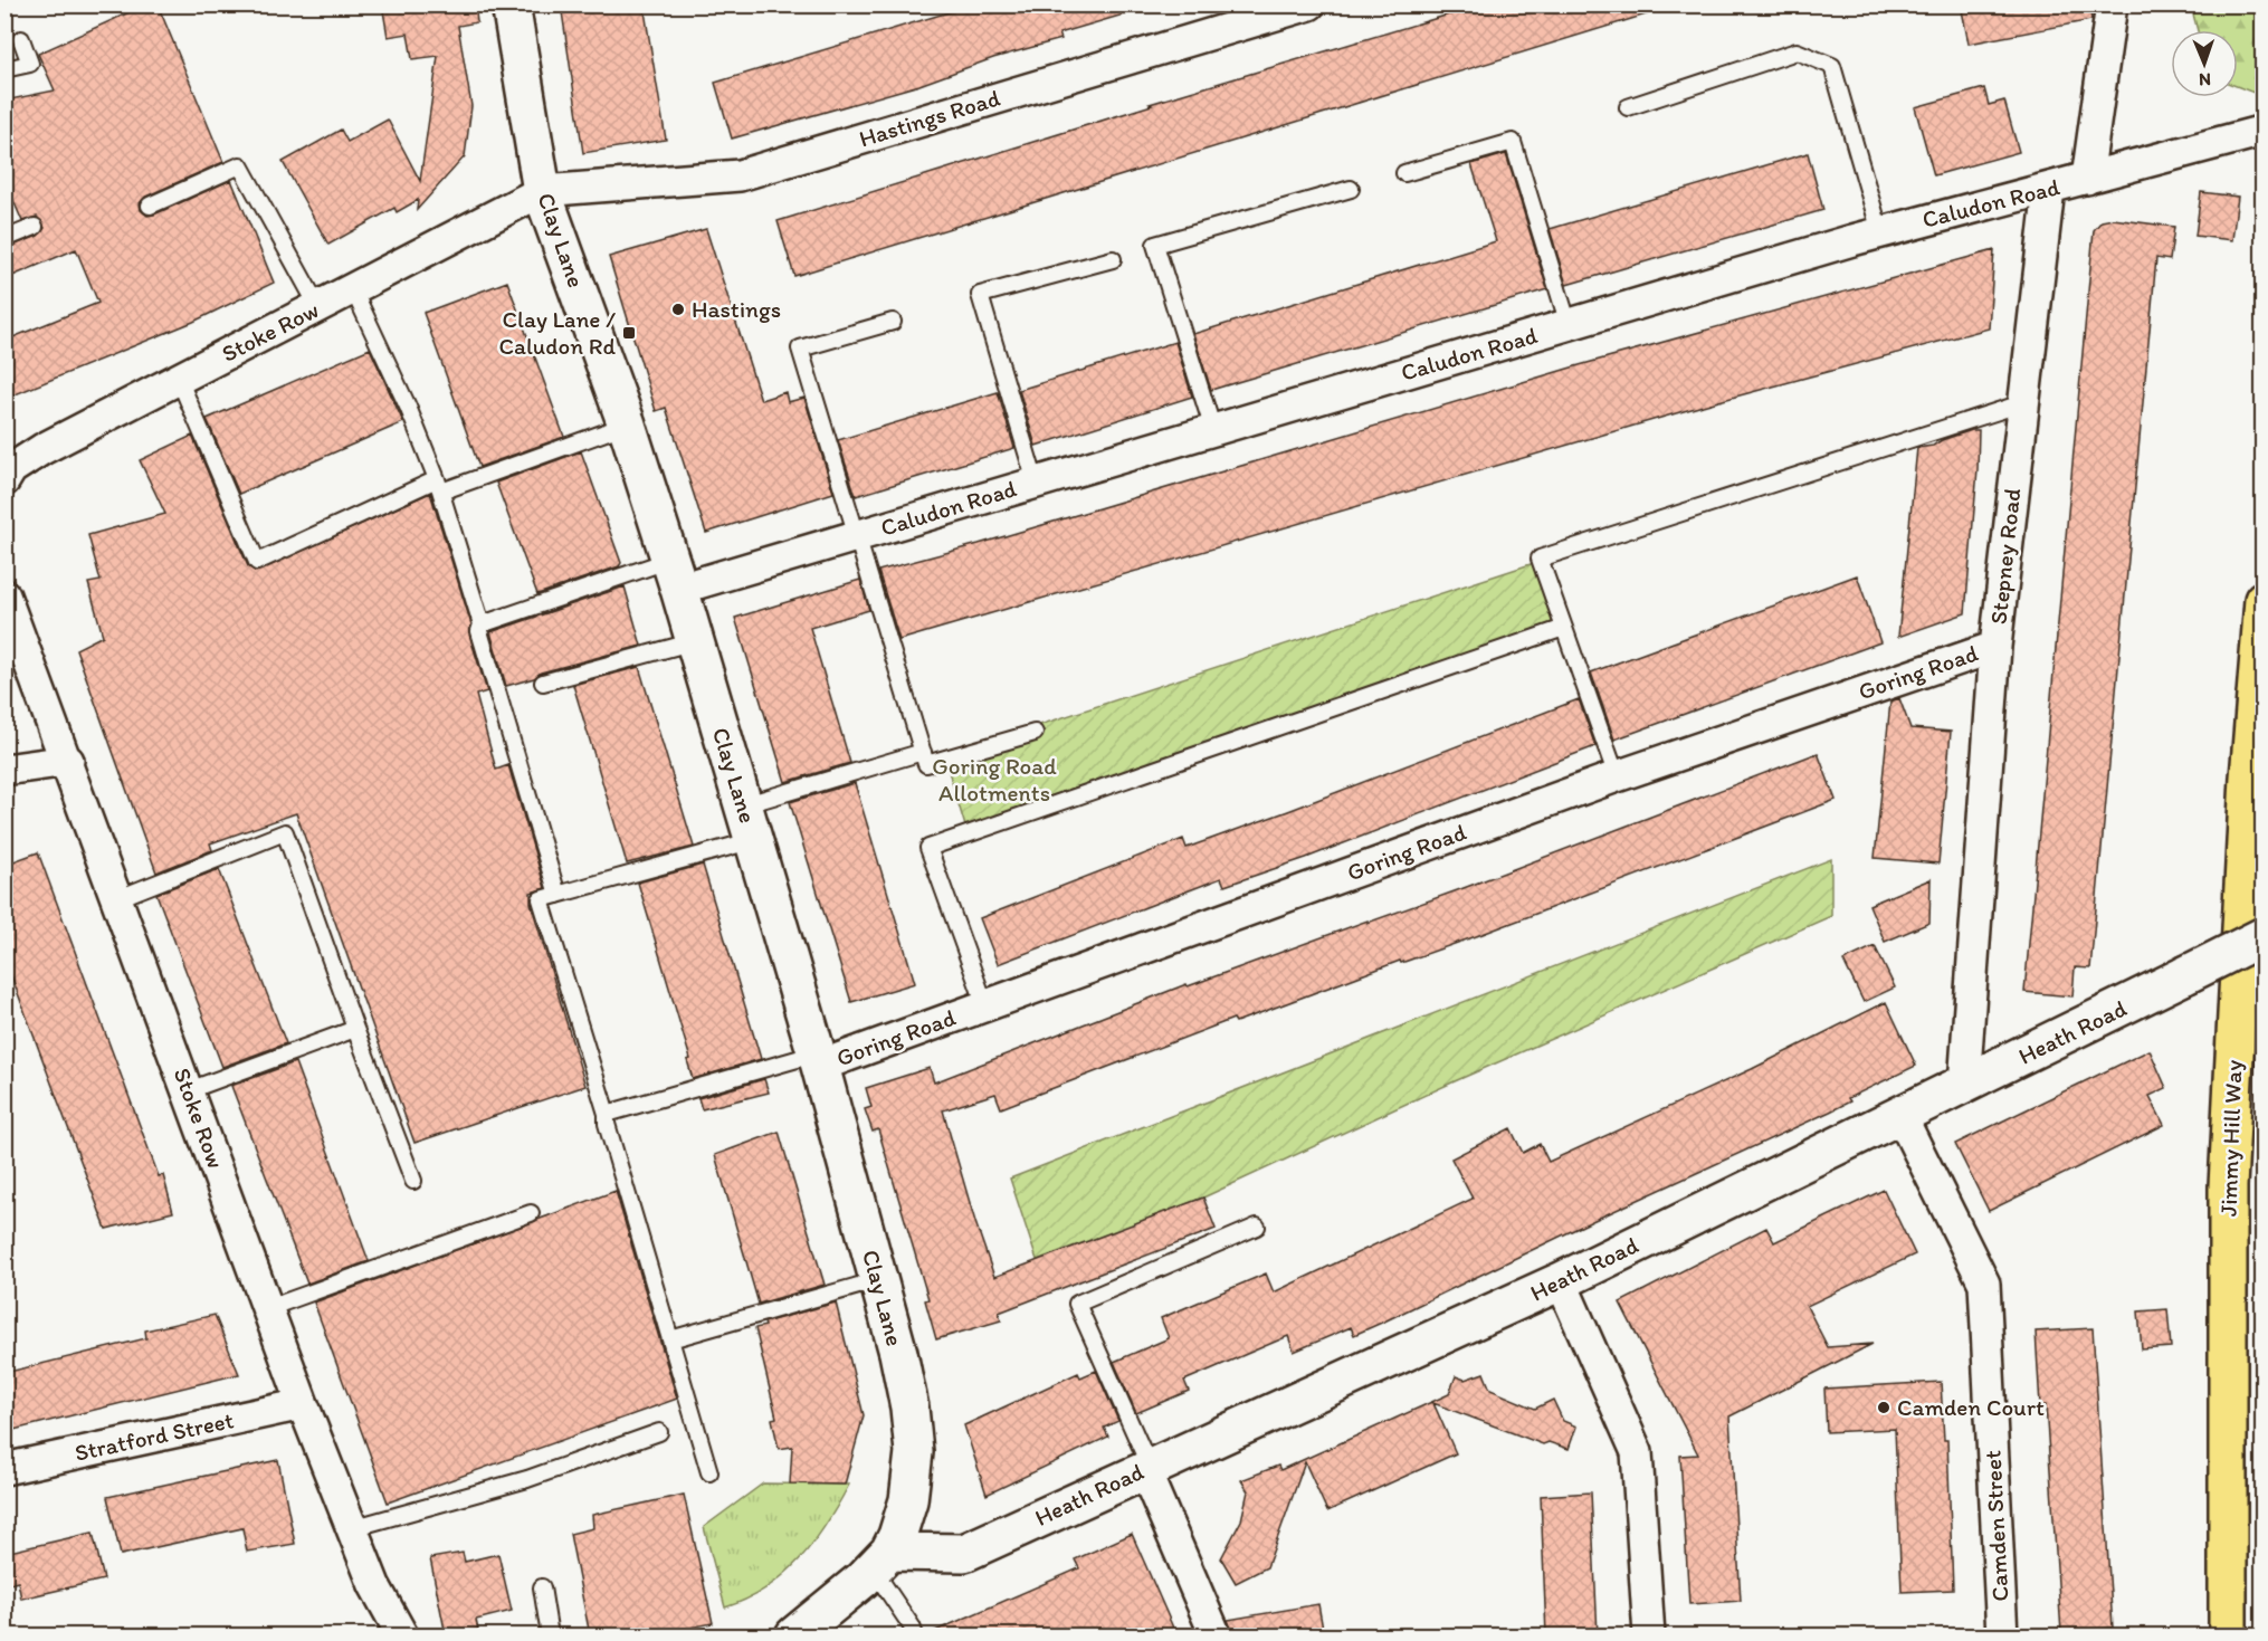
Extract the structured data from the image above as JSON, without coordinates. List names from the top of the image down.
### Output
{
  "streets": {
    "highway": ["Jimmy Hill Way"],
    "street": [
      "Hastings Road",
      "Caludon Road",
      "Clay Lane",
      "Stoke Row",
      "Stepney Road",
      "Goring Road",
      "Heath Road",
      "Stratford Street",
      "Camden Street"
    ]
  },
  "crossings": [
    ["Hastings Road", "Clay Lane"],
    ["Hastings Road", "Stoke Row"],
    ["Caludon Road", "Clay Lane"],
    ["Caludon Road", "Stepney Road"],
    ["Clay Lane", "Stoke Row"],
    ["Clay Lane", "Goring Road"],
    ["Clay Lane", "Heath Road"],
    ["Stoke Row", "Stratford Street"],
    ["Stepney Road", "Goring Road"],
    ["Stepney Road", "Heath Road"],
    ["Heath Road", "Camden Street"]
  ],
  "parks": ["Goring Road Allotments"],
  "places": {
    "other": ["Hastings", "Camden Court"],
    "transit": ["Clay Lane / Caludon Rd"]
  },
  "north": "bottom"
}
